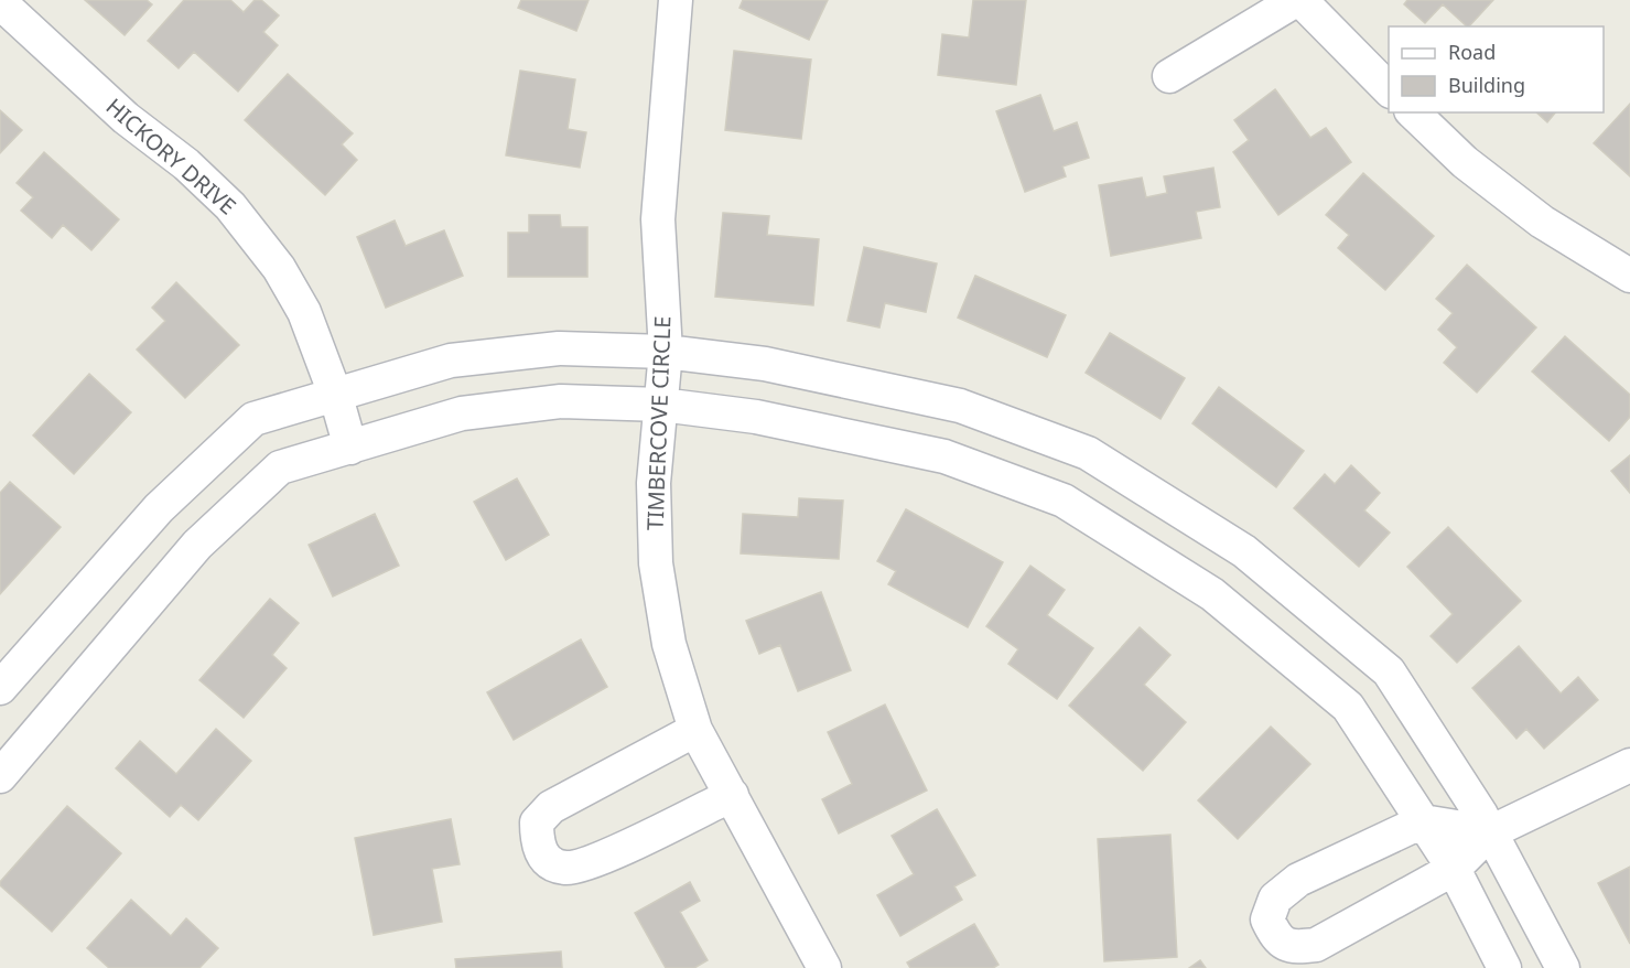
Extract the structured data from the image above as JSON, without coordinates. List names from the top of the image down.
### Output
{
  "streets": {
    "street": ["HICKORY DRIVE", "TIMBERCOVE CIRCLE"]
  },
  "legend": ["Road", "Building"]
}
